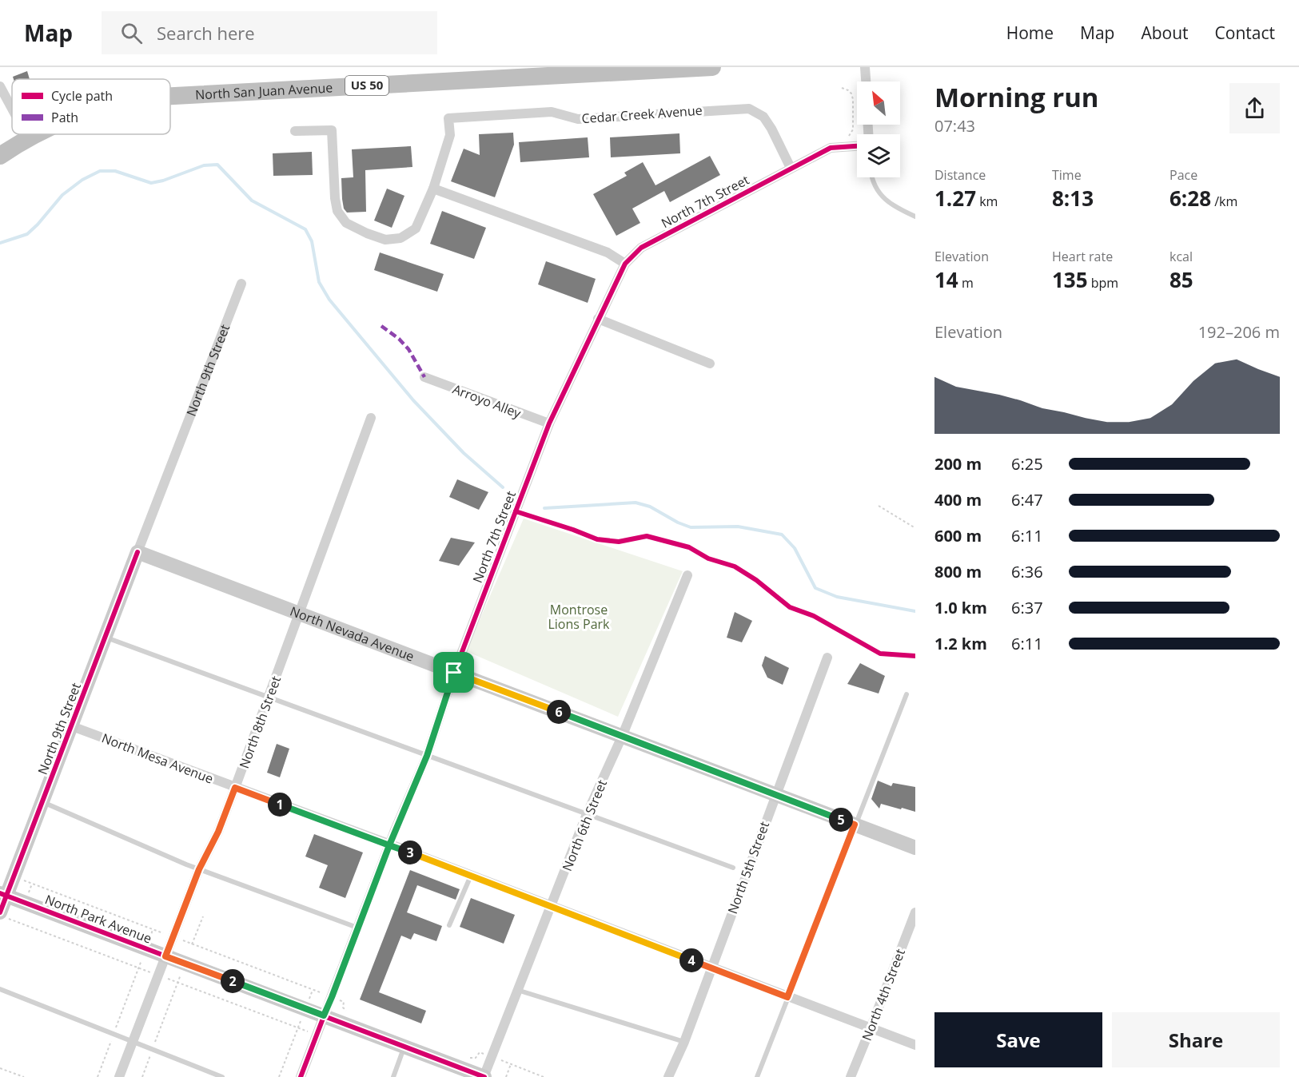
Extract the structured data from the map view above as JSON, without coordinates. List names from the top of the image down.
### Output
{
  "streets": {
    "highway": ["US 50", "North San Juan Avenue"],
    "street": [
      "Cedar Creek Avenue",
      "North 7th Street",
      "North 9th Street",
      "Arroyo Alley",
      "North Nevada Avenue",
      "North 8th Street",
      "North Mesa Avenue",
      "North 6th Street",
      "North 5th Street",
      "North Park Avenue",
      "North 4th Street"
    ]
  },
  "crossings": [
    ["Cedar Creek Avenue", "North 7th Street"],
    ["North 7th Street", "Arroyo Alley"],
    ["North 7th Street", "North Nevada Avenue"],
    ["North 7th Street", "North Mesa Avenue"],
    ["North 7th Street", "North Park Avenue"],
    ["North 9th Street", "North Nevada Avenue"],
    ["North 9th Street", "North Mesa Avenue"],
    ["North 9th Street", "North Park Avenue"],
    ["North Nevada Avenue", "North 8th Street"],
    ["North Nevada Avenue", "North 6th Street"],
    ["North Nevada Avenue", "North 5th Street"],
    ["North 8th Street", "North Mesa Avenue"],
    ["North 8th Street", "North Park Avenue"],
    ["North Mesa Avenue", "North 6th Street"],
    ["North Mesa Avenue", "North 5th Street"],
    ["North Mesa Avenue", "North 4th Street"],
    ["North 6th Street", "North Park Avenue"]
  ],
  "parks": ["Montrose Lions Park"],
  "legend": ["Cycle path", "Path"],
  "north": "top left",
  "page": {
    "header": "Map",
    "search": "Search here",
    "nav": [
      "Home",
      "Map",
      "About",
      "Contact"
    ],
    "heading": ["Morning run", "07:43"],
    "stats": [
      ["Distance", "1.27 km"],
      ["Time", "8:13"],
      ["Pace", "6:28 /km"],
      ["Elevation", "14 m"],
      ["Heart rate", "135 bpm"],
      ["kcal", "85"]
    ],
    "chart": ["Elevation", "192–206 m"],
    "list": [
      {
        "name": "200 m",
        "note": "6:25"
      },
      {
        "name": "400 m",
        "note": "6:47"
      },
      {
        "name": "600 m",
        "note": "6:11"
      },
      {
        "name": "800 m",
        "note": "6:36"
      },
      {
        "name": "1.0 km",
        "note": "6:37"
      },
      {
        "name": "1.2 km",
        "note": "6:11"
      }
    ],
    "pins": [
      "6",
      "1",
      "5",
      "3",
      "4",
      "2"
    ],
    "buttons": ["Save", "Share"]
  }
}
